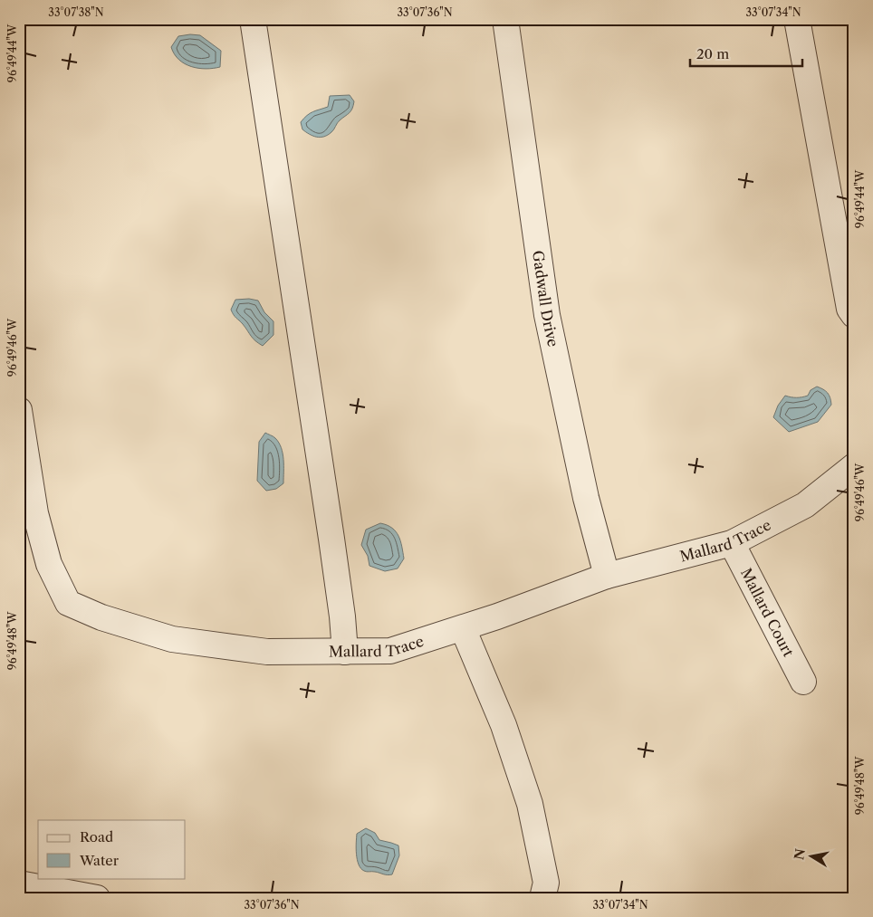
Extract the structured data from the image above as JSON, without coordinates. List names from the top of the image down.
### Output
{
  "streets": {
    "street": ["Gadwall Drive", "Mallard Trace", "Mallard Court"]
  },
  "crossings": [
    ["Gadwall Drive", "Mallard Trace"],
    ["Mallard Trace", "Mallard Court"]
  ],
  "legend": ["Road", "Water"],
  "scale_bar": "20 m",
  "north": "left",
  "coordinates": [
    "33°07'38\"N",
    "33°07'36\"N",
    "33°07'34\"N",
    "96°49'44\"W",
    "96°49'46\"W",
    "96°49'48\"W"
  ]
}
